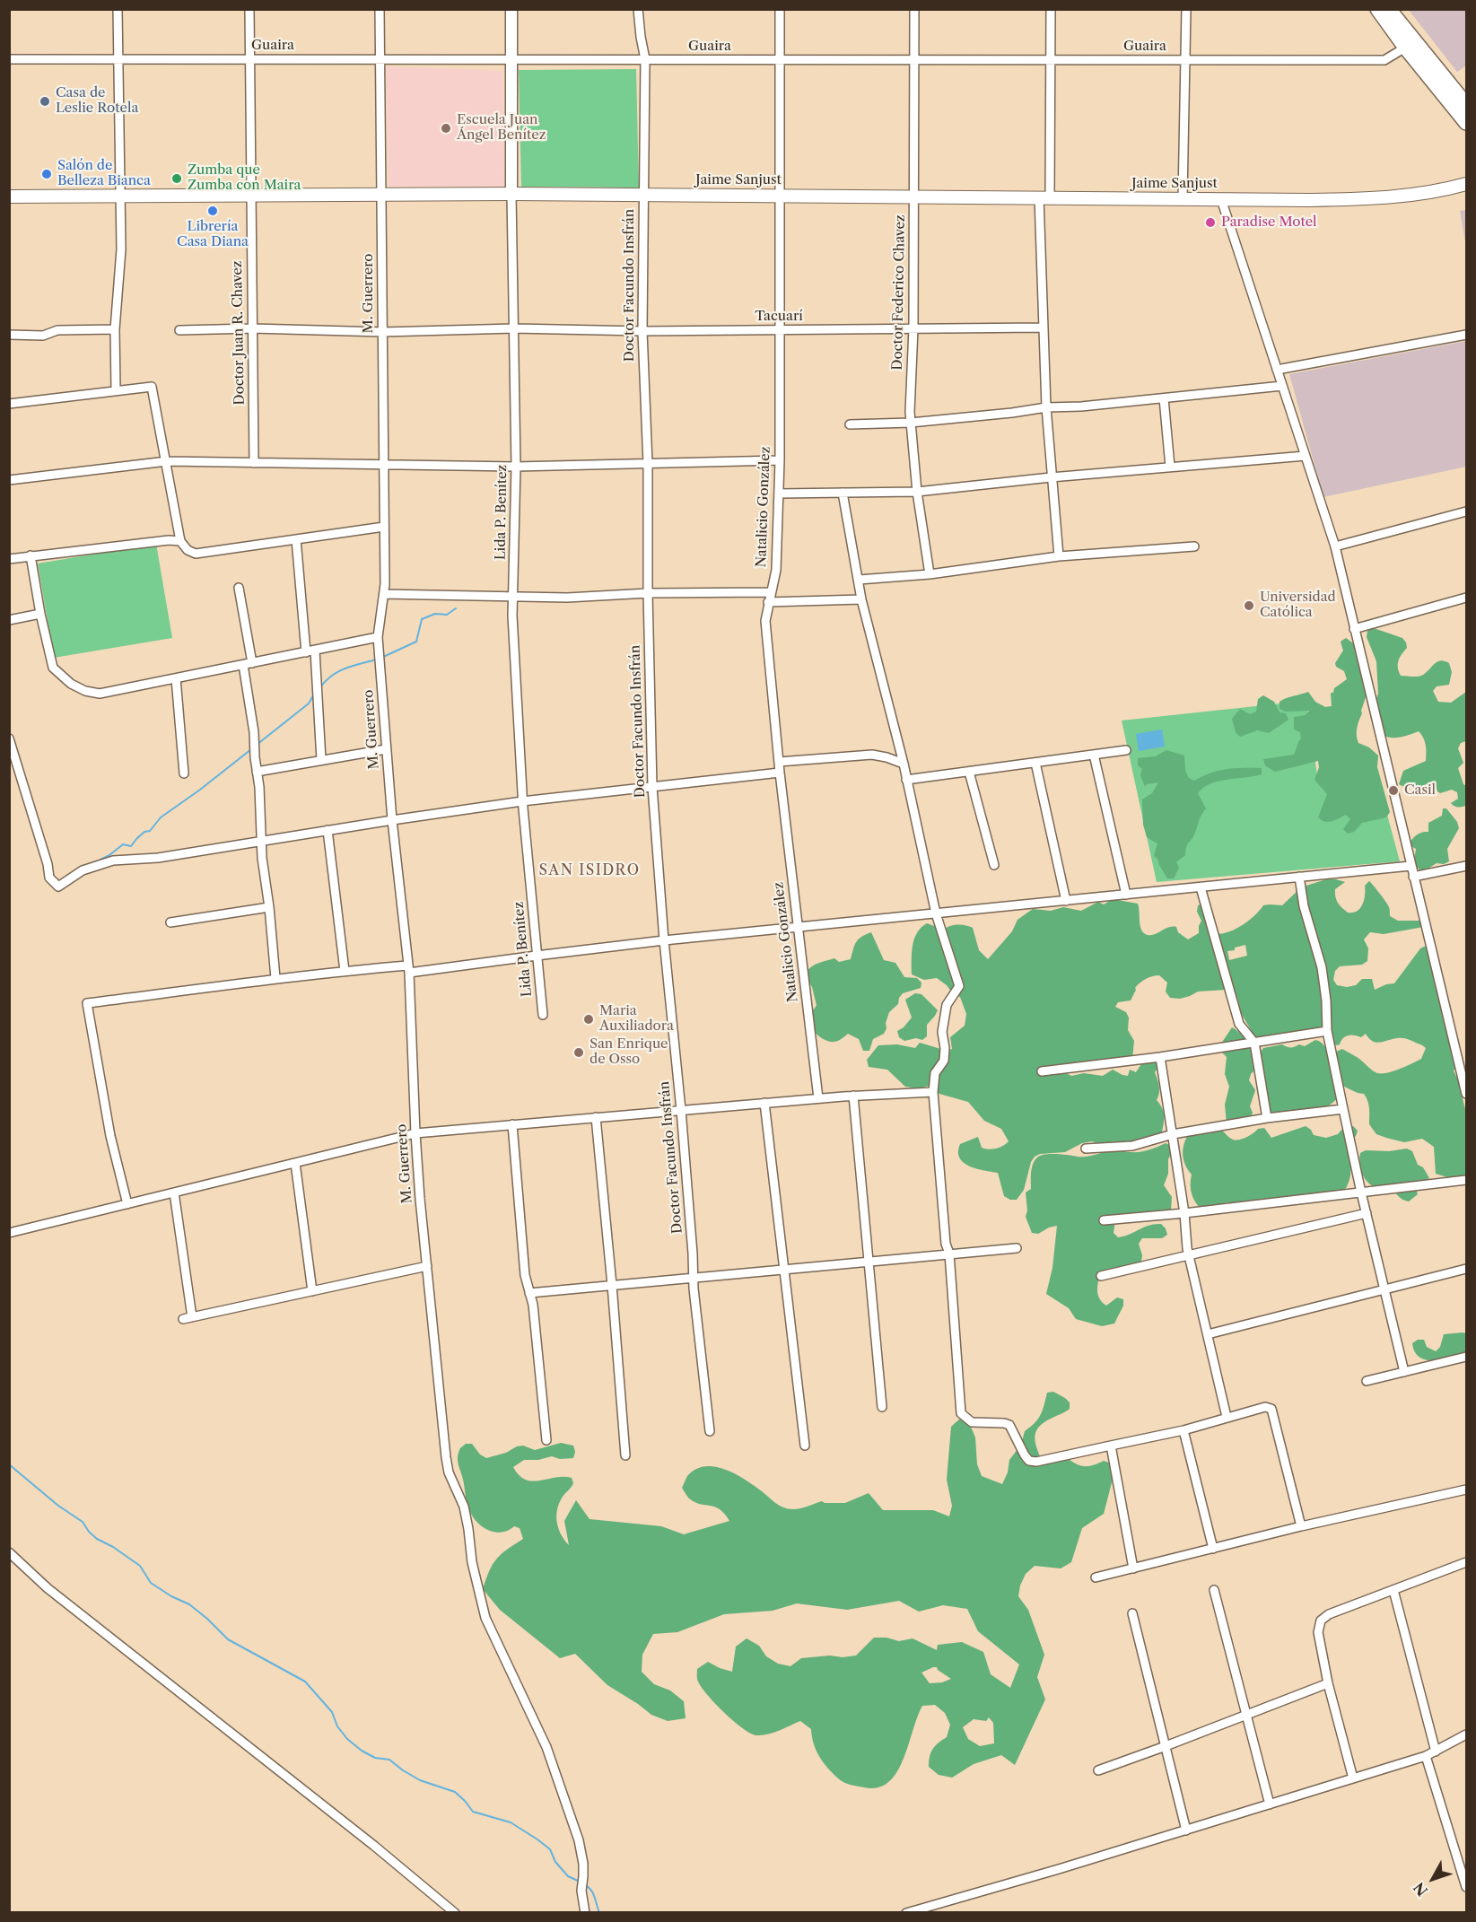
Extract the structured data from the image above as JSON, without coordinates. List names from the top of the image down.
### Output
{
  "streets": {
    "main road": ["Jaime Sanjust"],
    "street": [
      "Guaira",
      "Doctor Facundo Insfrán",
      "Doctor Federico Chavez",
      "M. Guerrero",
      "Tacuarí",
      "Doctor Juan R. Chavez",
      "Natalicio González",
      "Lida P. Benítez"
    ]
  },
  "crossings": [
    ["Guaira", "Doctor Facundo Insfrán"],
    ["Guaira", "Doctor Federico Chavez"],
    ["Guaira", "M. Guerrero"],
    ["Guaira", "Doctor Juan R. Chavez"],
    ["Guaira", "Natalicio González"],
    ["Guaira", "Lida P. Benítez"],
    ["Jaime Sanjust", "Doctor Facundo Insfrán"],
    ["Jaime Sanjust", "Doctor Federico Chavez"],
    ["Jaime Sanjust", "M. Guerrero"],
    ["Jaime Sanjust", "Doctor Juan R. Chavez"],
    ["Jaime Sanjust", "Natalicio González"],
    ["Jaime Sanjust", "Lida P. Benítez"],
    ["Doctor Facundo Insfrán", "Tacuarí"],
    ["Doctor Federico Chavez", "Tacuarí"],
    ["M. Guerrero", "Tacuarí"],
    ["Tacuarí", "Doctor Juan R. Chavez"],
    ["Tacuarí", "Natalicio González"],
    ["Tacuarí", "Lida P. Benítez"]
  ],
  "districts": ["SAN ISIDRO"],
  "places": [
    "Casa de Leslie Rotela",
    "Escuela Juan Ángel Benítez",
    "Salón de Belleza Bianca",
    "Zumba que Zumba con Maira",
    "Librería Casa Diana",
    "Paradise Motel",
    "Universidad Católica",
    "Casil",
    "Maria Auxiliadora",
    "San Enrique de Osso"
  ],
  "north": "bottom left"
}
